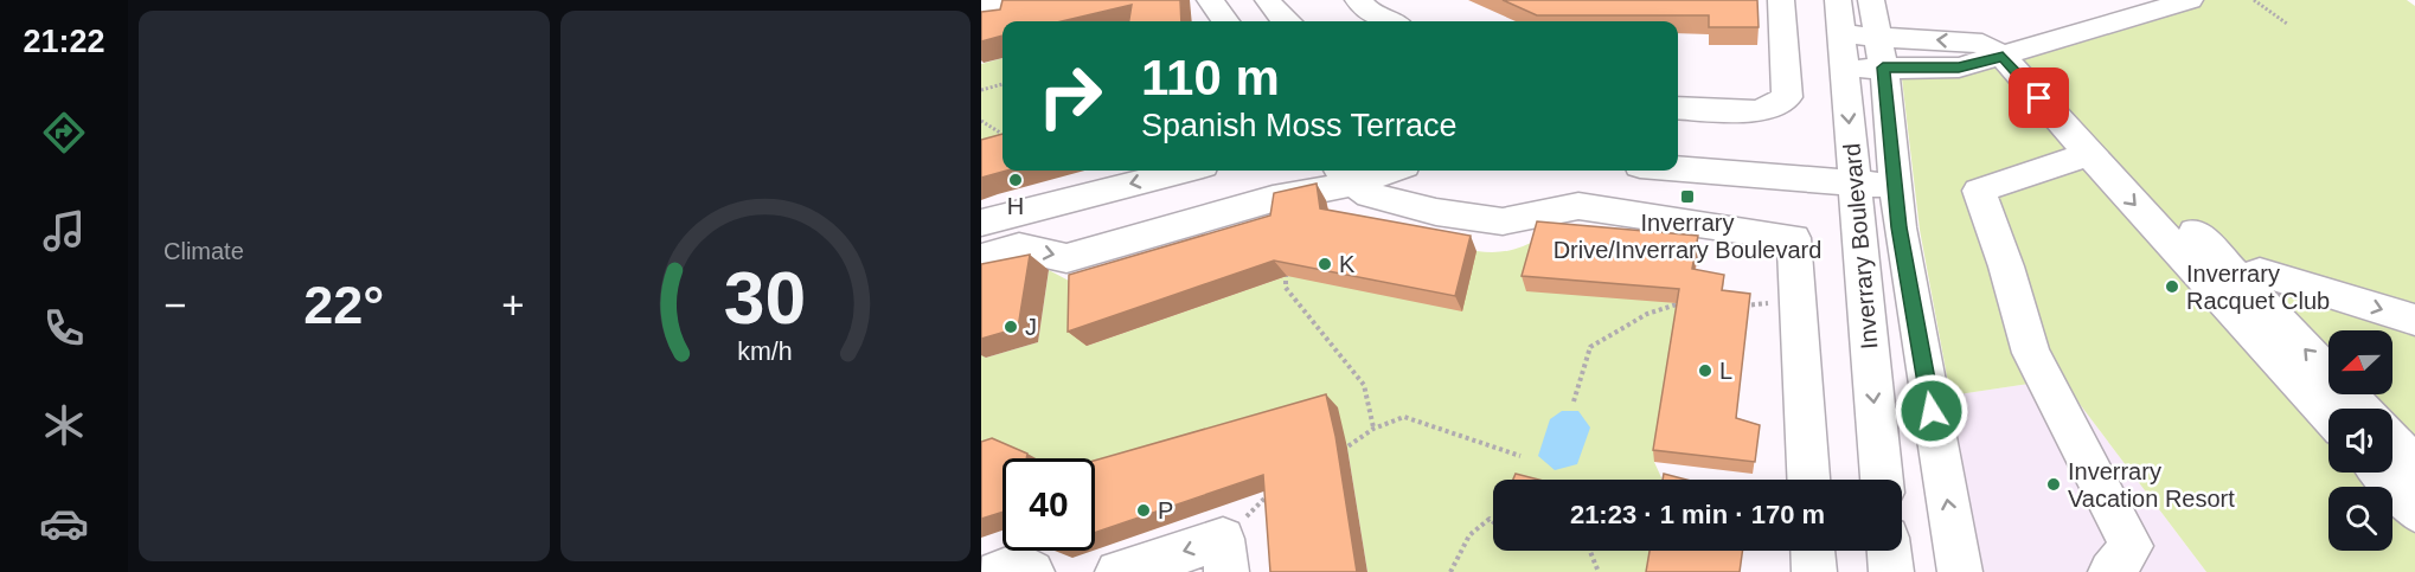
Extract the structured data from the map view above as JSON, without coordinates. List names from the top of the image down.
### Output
{
  "streets": {
    "street": ["Inverrary Boulevard"]
  },
  "places": {
    "other": [
      "H",
      "K",
      "Inverrary Racquet Club",
      "J",
      "L",
      "Inverrary Vacation Resort",
      "P"
    ],
    "transit": ["Inverrary Drive/Inverrary Boulevard"]
  },
  "north": "left",
  "page": {
    "tabs": "21:22",
    "tile": "Climate",
    "turn": ["110 m", "Spanish Moss Terrace"],
    "heat": ["−", "22°", "+"],
    "limit": "40",
    "trip": "21:23 · 1 min · 170 m",
    "gauge": ["30", "km/h"]
  }
}
